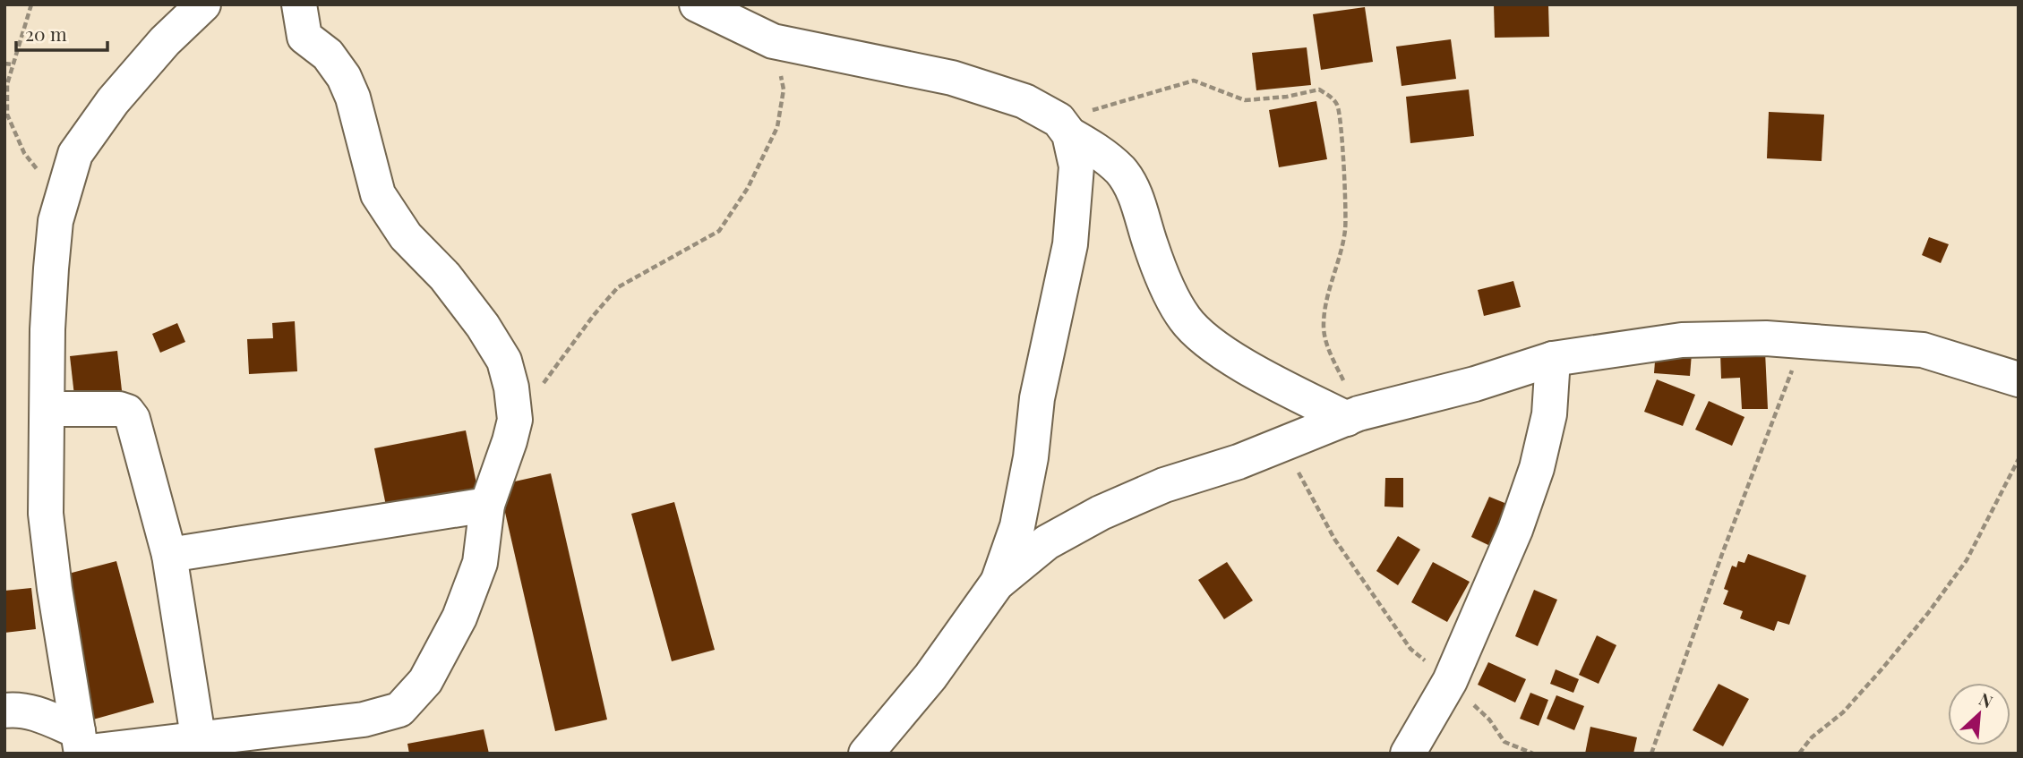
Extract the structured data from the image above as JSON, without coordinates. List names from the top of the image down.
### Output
{
  "scale_bar": "20 m",
  "north": "top right"
}
